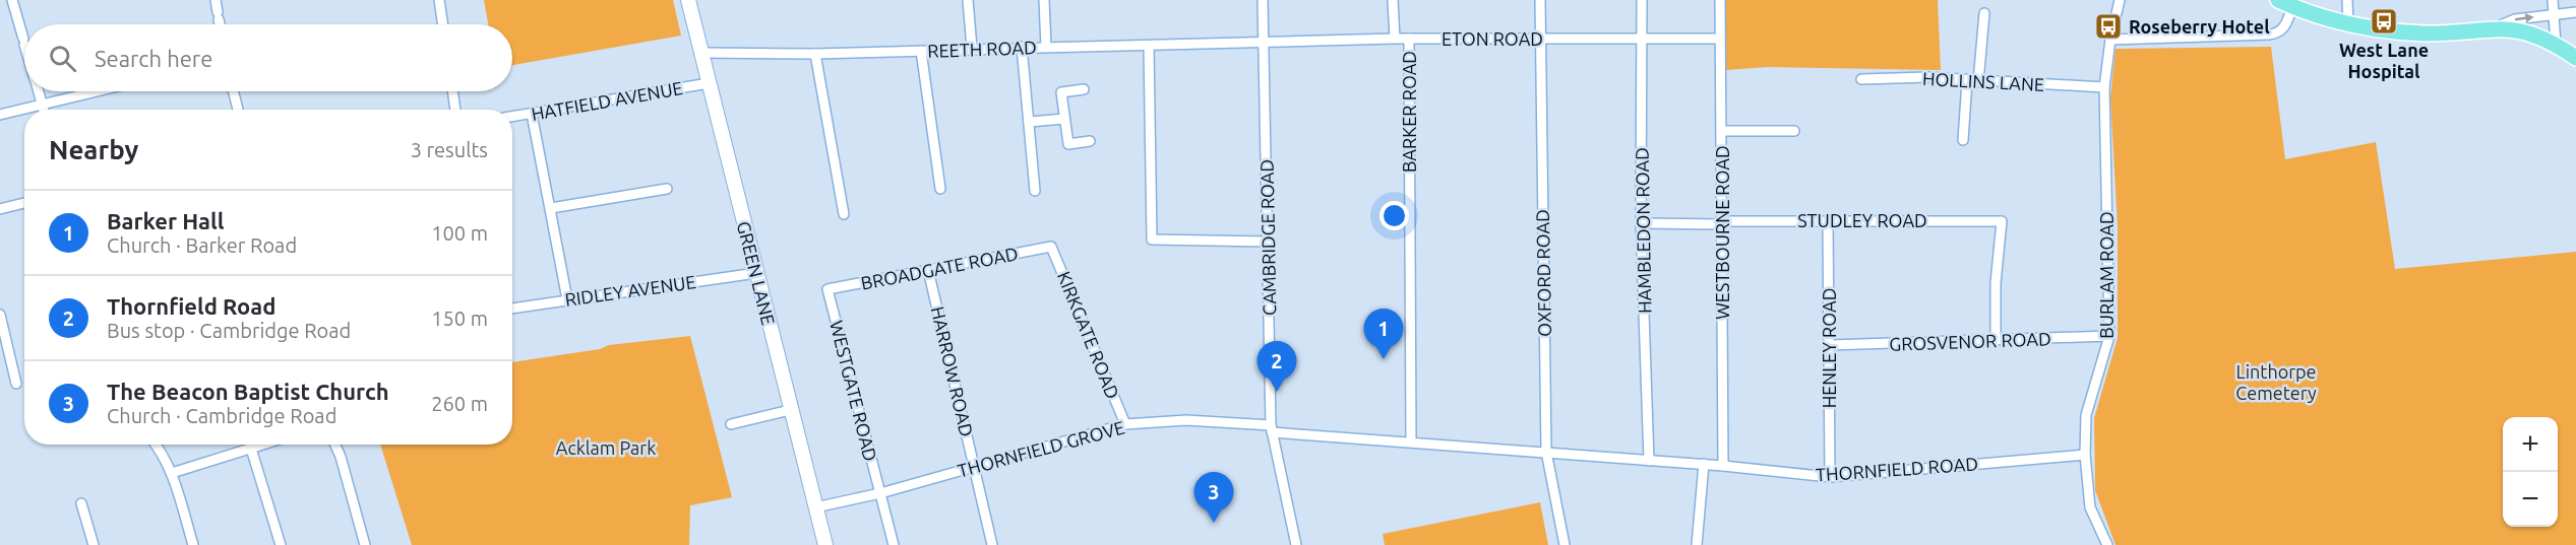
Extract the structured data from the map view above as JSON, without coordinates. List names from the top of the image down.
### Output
{
  "streets": {
    "street": [
      "ETON ROAD",
      "REETH ROAD",
      "HOLLINS LANE",
      "HATFIELD AVENUE",
      "BARKER ROAD",
      "STUDLEY ROAD",
      "HAMBLEDON ROAD",
      "WESTBOURNE ROAD",
      "CAMBRIDGE ROAD",
      "BROADGATE ROAD",
      "GREEN LANE",
      "OXFORD ROAD",
      "BURLAM ROAD",
      "RIDLEY AVENUE",
      "KIRKGATE ROAD",
      "GROSVENOR ROAD",
      "HENLEY ROAD",
      "HARROW ROAD",
      "WESTGATE ROAD",
      "THORNFIELD GROVE",
      "THORNFIELD ROAD"
    ]
  },
  "crossings": [
    ["ETON ROAD", "REETH ROAD"],
    ["ETON ROAD", "BARKER ROAD"],
    ["ETON ROAD", "HAMBLEDON ROAD"],
    ["ETON ROAD", "WESTBOURNE ROAD"],
    ["ETON ROAD", "CAMBRIDGE ROAD"],
    ["ETON ROAD", "OXFORD ROAD"],
    ["REETH ROAD", "CAMBRIDGE ROAD"],
    ["REETH ROAD", "GREEN LANE"],
    ["HOLLINS LANE", "BURLAM ROAD"],
    ["HATFIELD AVENUE", "GREEN LANE"],
    ["BARKER ROAD", "THORNFIELD ROAD"],
    ["STUDLEY ROAD", "HAMBLEDON ROAD"],
    ["STUDLEY ROAD", "WESTBOURNE ROAD"],
    ["STUDLEY ROAD", "GROSVENOR ROAD"],
    ["STUDLEY ROAD", "HENLEY ROAD"],
    ["HAMBLEDON ROAD", "THORNFIELD ROAD"],
    ["WESTBOURNE ROAD", "THORNFIELD ROAD"],
    ["CAMBRIDGE ROAD", "THORNFIELD GROVE"],
    ["CAMBRIDGE ROAD", "THORNFIELD ROAD"],
    ["BROADGATE ROAD", "KIRKGATE ROAD"],
    ["BROADGATE ROAD", "HARROW ROAD"],
    ["BROADGATE ROAD", "WESTGATE ROAD"],
    ["GREEN LANE", "RIDLEY AVENUE"],
    ["GREEN LANE", "THORNFIELD GROVE"],
    ["OXFORD ROAD", "THORNFIELD ROAD"],
    ["BURLAM ROAD", "GROSVENOR ROAD"],
    ["BURLAM ROAD", "THORNFIELD ROAD"],
    ["KIRKGATE ROAD", "THORNFIELD GROVE"],
    ["GROSVENOR ROAD", "HENLEY ROAD"],
    ["HENLEY ROAD", "THORNFIELD ROAD"],
    ["HARROW ROAD", "THORNFIELD GROVE"],
    ["WESTGATE ROAD", "THORNFIELD GROVE"],
    ["THORNFIELD GROVE", "THORNFIELD ROAD"]
  ],
  "parks": ["Linthorpe Cemetery", "Acklam Park"],
  "places": {
    "bus stop": ["West Lane Hospital", "Roseberry Hotel"]
  },
  "page": {
    "search": "Search here",
    "heading": ["Nearby", "3 results"],
    "list": [
      {
        "mark": "1",
        "name": "Barker Hall",
        "note": "Church · Barker Road",
        "value": "100 m"
      },
      {
        "mark": "2",
        "name": "Thornfield Road",
        "note": "Bus stop · Cambridge Road",
        "value": "150 m"
      },
      {
        "mark": "3",
        "name": "The Beacon Baptist Church",
        "note": "Church · Cambridge Road",
        "value": "260 m"
      }
    ],
    "pins": ["1", "2", "3"],
    "map_buttons": ["+", "−"]
  }
}
